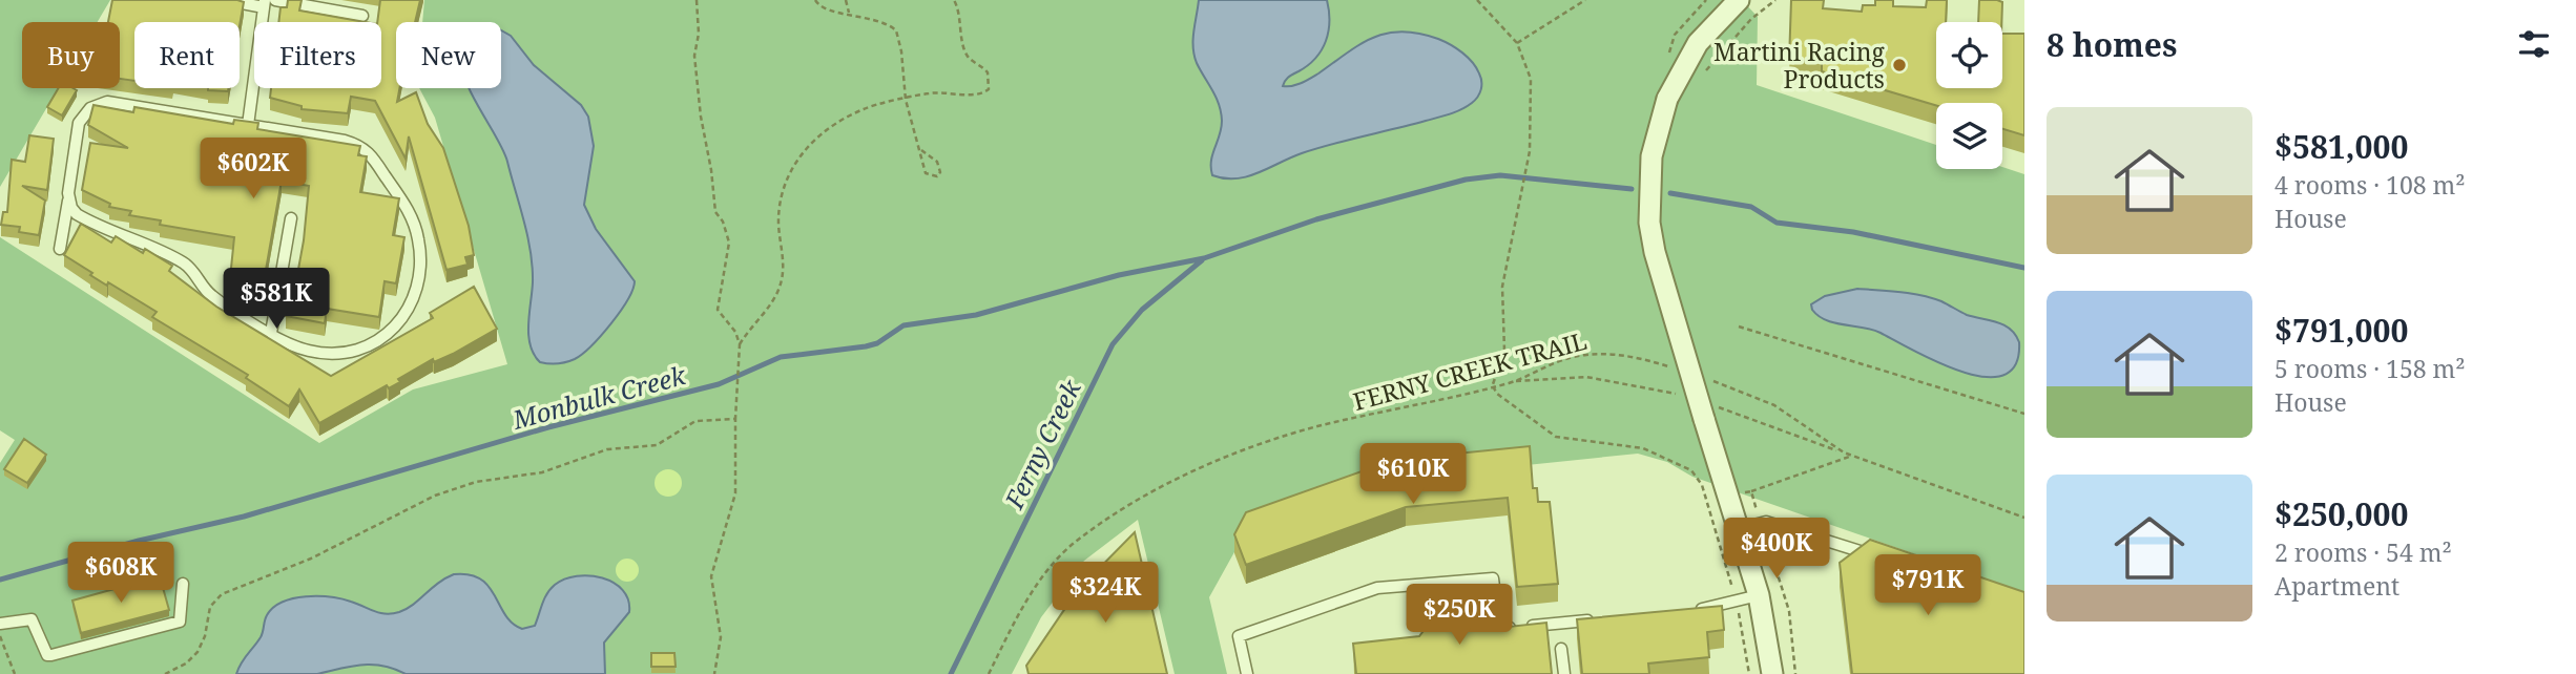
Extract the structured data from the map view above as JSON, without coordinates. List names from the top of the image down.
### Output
{
  "streets": {
    "path": ["FERNY CREEK TRAIL"]
  },
  "water": ["Monbulk Creek", "Ferny Creek"],
  "places": ["Martini Racing Products"],
  "page": {
    "heading": "8 homes",
    "chip": [
      "Buy",
      "Rent",
      "Filters",
      "New"
    ],
    "list": [
      {
        "name": "$581,000",
        "note": "4 rooms · 108 m² · House"
      },
      {
        "name": "$791,000",
        "note": "5 rooms · 158 m² · House"
      },
      {
        "name": "$250,000",
        "note": "2 rooms · 54 m² · Apartment"
      }
    ],
    "price": [
      "$602K",
      "$581K",
      "$610K",
      "$400K",
      "$608K",
      "$791K",
      "$324K",
      "$250K"
    ]
  }
}
